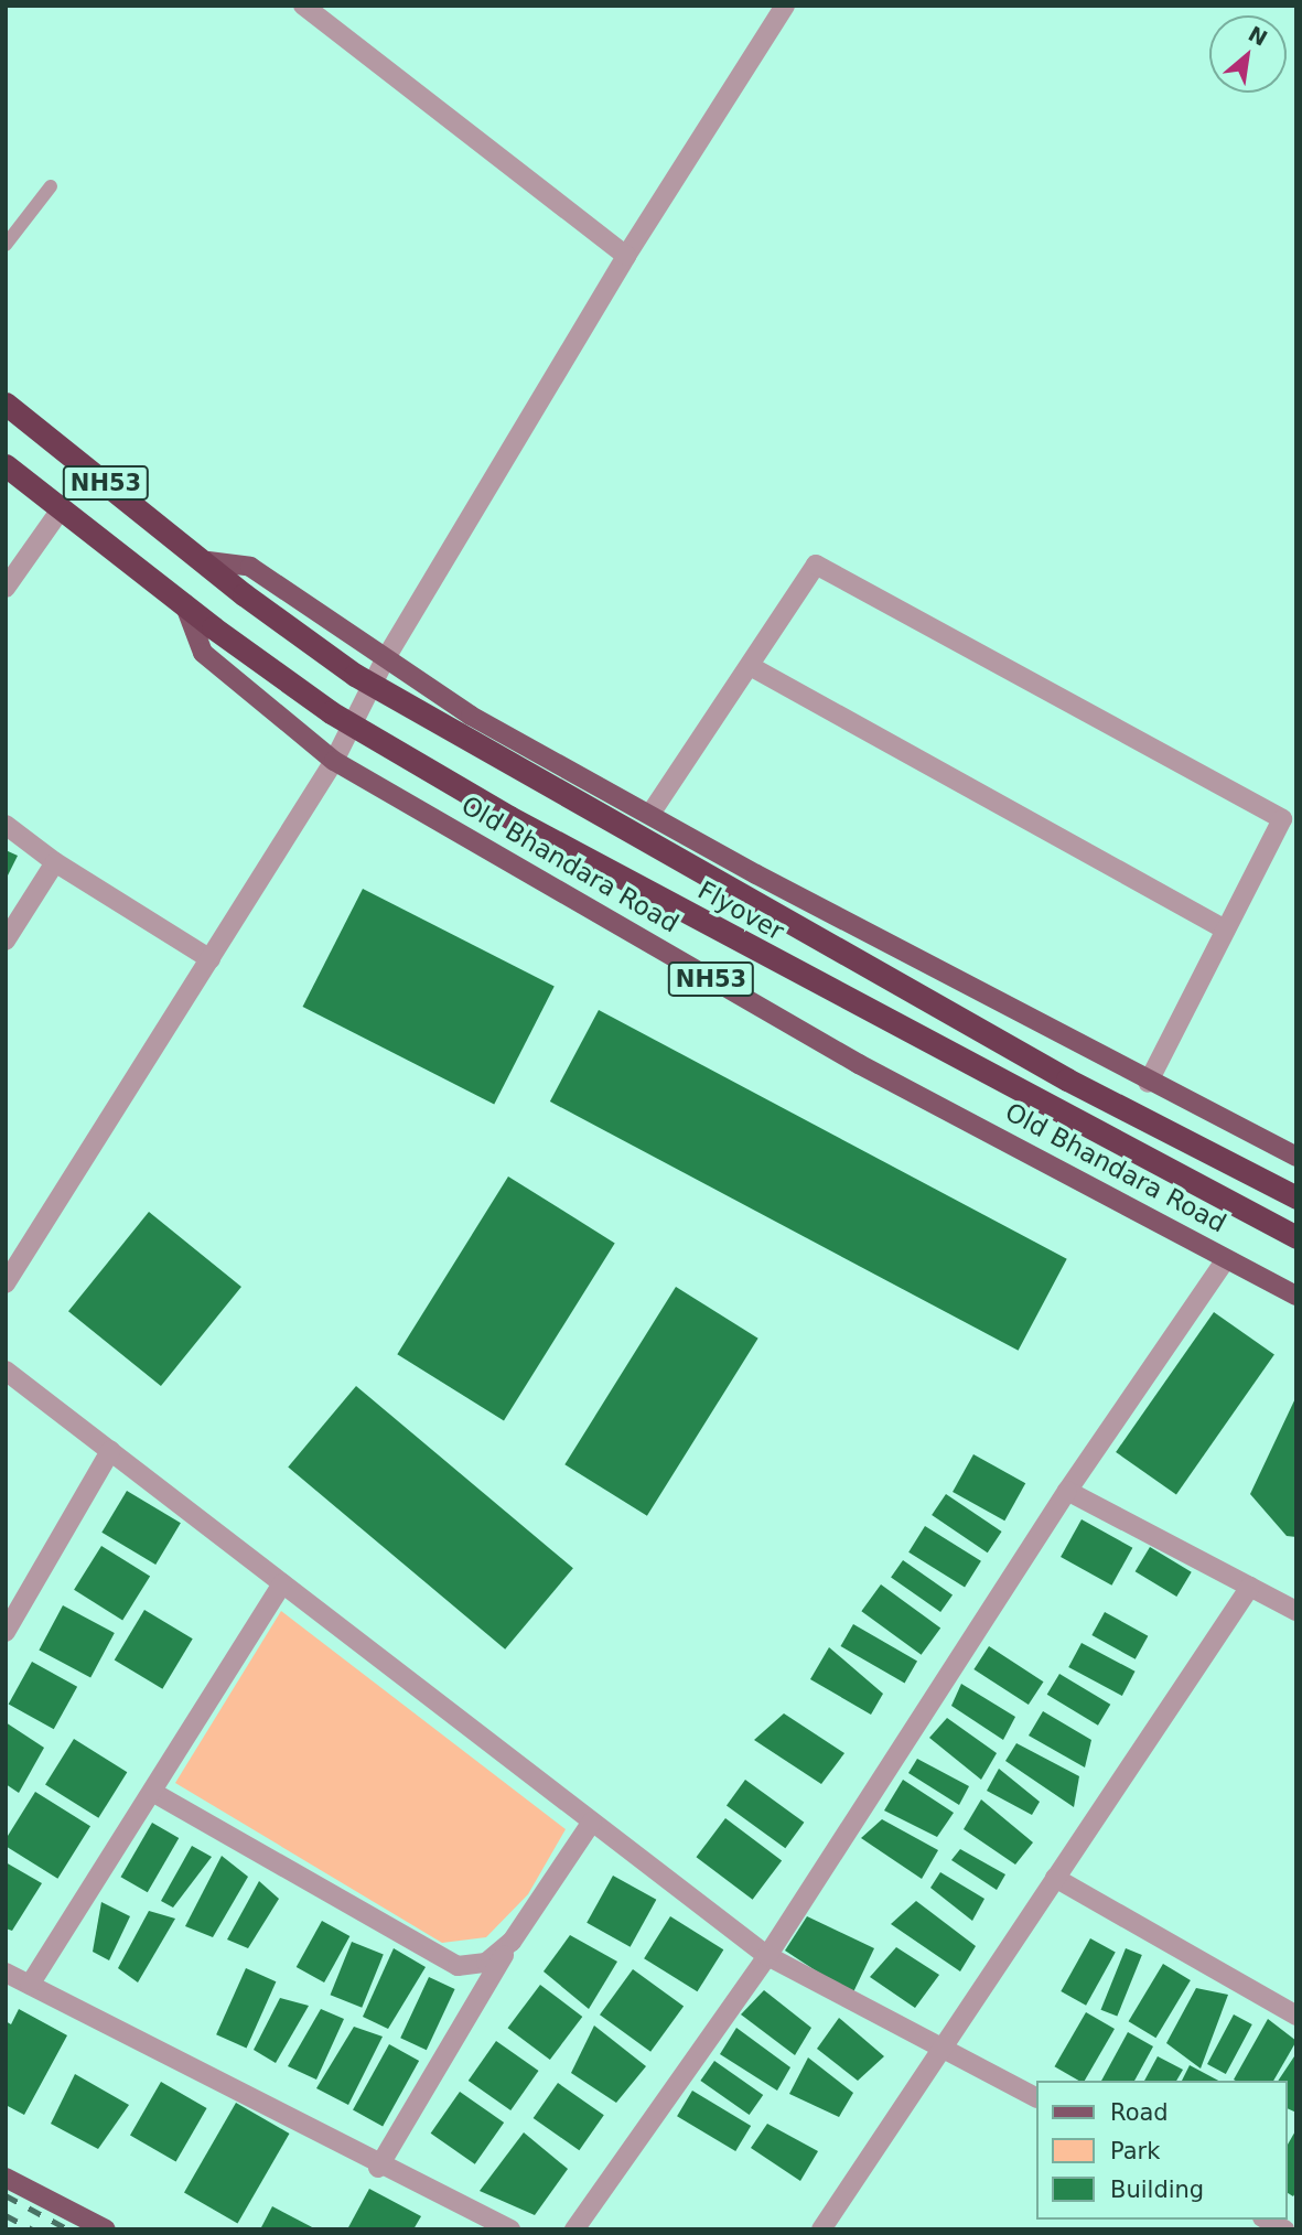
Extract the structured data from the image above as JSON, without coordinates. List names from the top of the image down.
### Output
{
  "streets": {
    "highway": ["NH53", "Flyover"],
    "main road": ["Old Bhandara Road"]
  },
  "crossings": [
    ["NH53", "Old Bhandara Road"],
    ["NH53", "Flyover"],
    ["Old Bhandara Road", "Flyover"]
  ],
  "legend": ["Road", "Park", "Building"],
  "north": "top right"
}
